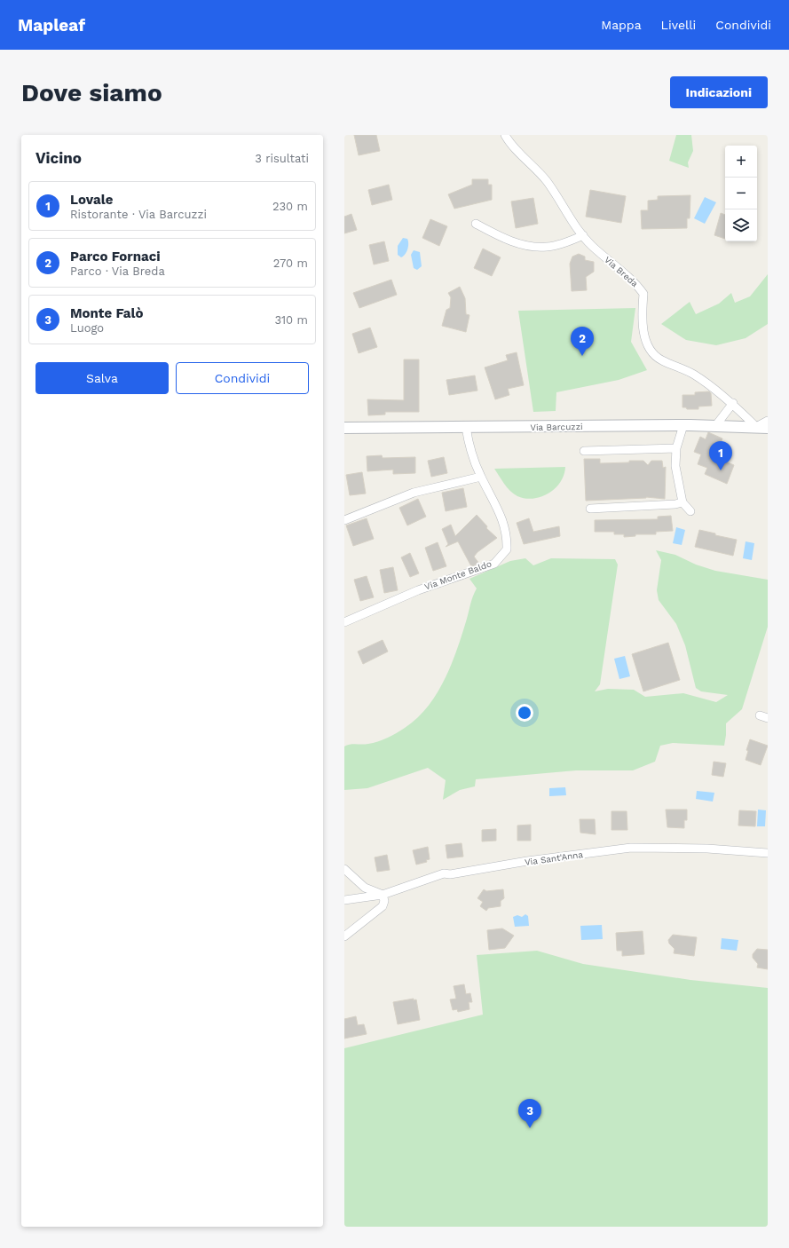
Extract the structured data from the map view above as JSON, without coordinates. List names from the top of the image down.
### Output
{
  "streets": {
    "street": [
      "Via Breda",
      "Via Barcuzzi",
      "Via Monte Baldo",
      "Via Sant'Anna"
    ]
  },
  "crossings": [
    ["Via Breda", "Via Barcuzzi"],
    ["Via Barcuzzi", "Via Monte Baldo"]
  ],
  "page": {
    "header": "Mapleaf",
    "nav": ["Mappa", "Livelli", "Condividi"],
    "buttons": [
      "Indicazioni",
      ["Salva", "Condividi"]
    ],
    "title": "Dove siamo",
    "heading": ["Vicino", "3 risultati"],
    "map_buttons": ["+", "−"],
    "list": [
      {
        "mark": "1",
        "name": "Lovale",
        "note": "Ristorante · Via Barcuzzi",
        "value": "230 m"
      },
      {
        "mark": "2",
        "name": "Parco Fornaci",
        "note": "Parco · Via Breda",
        "value": "270 m"
      },
      {
        "mark": "3",
        "name": "Monte Falò",
        "note": "Luogo",
        "value": "310 m"
      }
    ],
    "pins": ["2", "1", "3"]
  }
}
